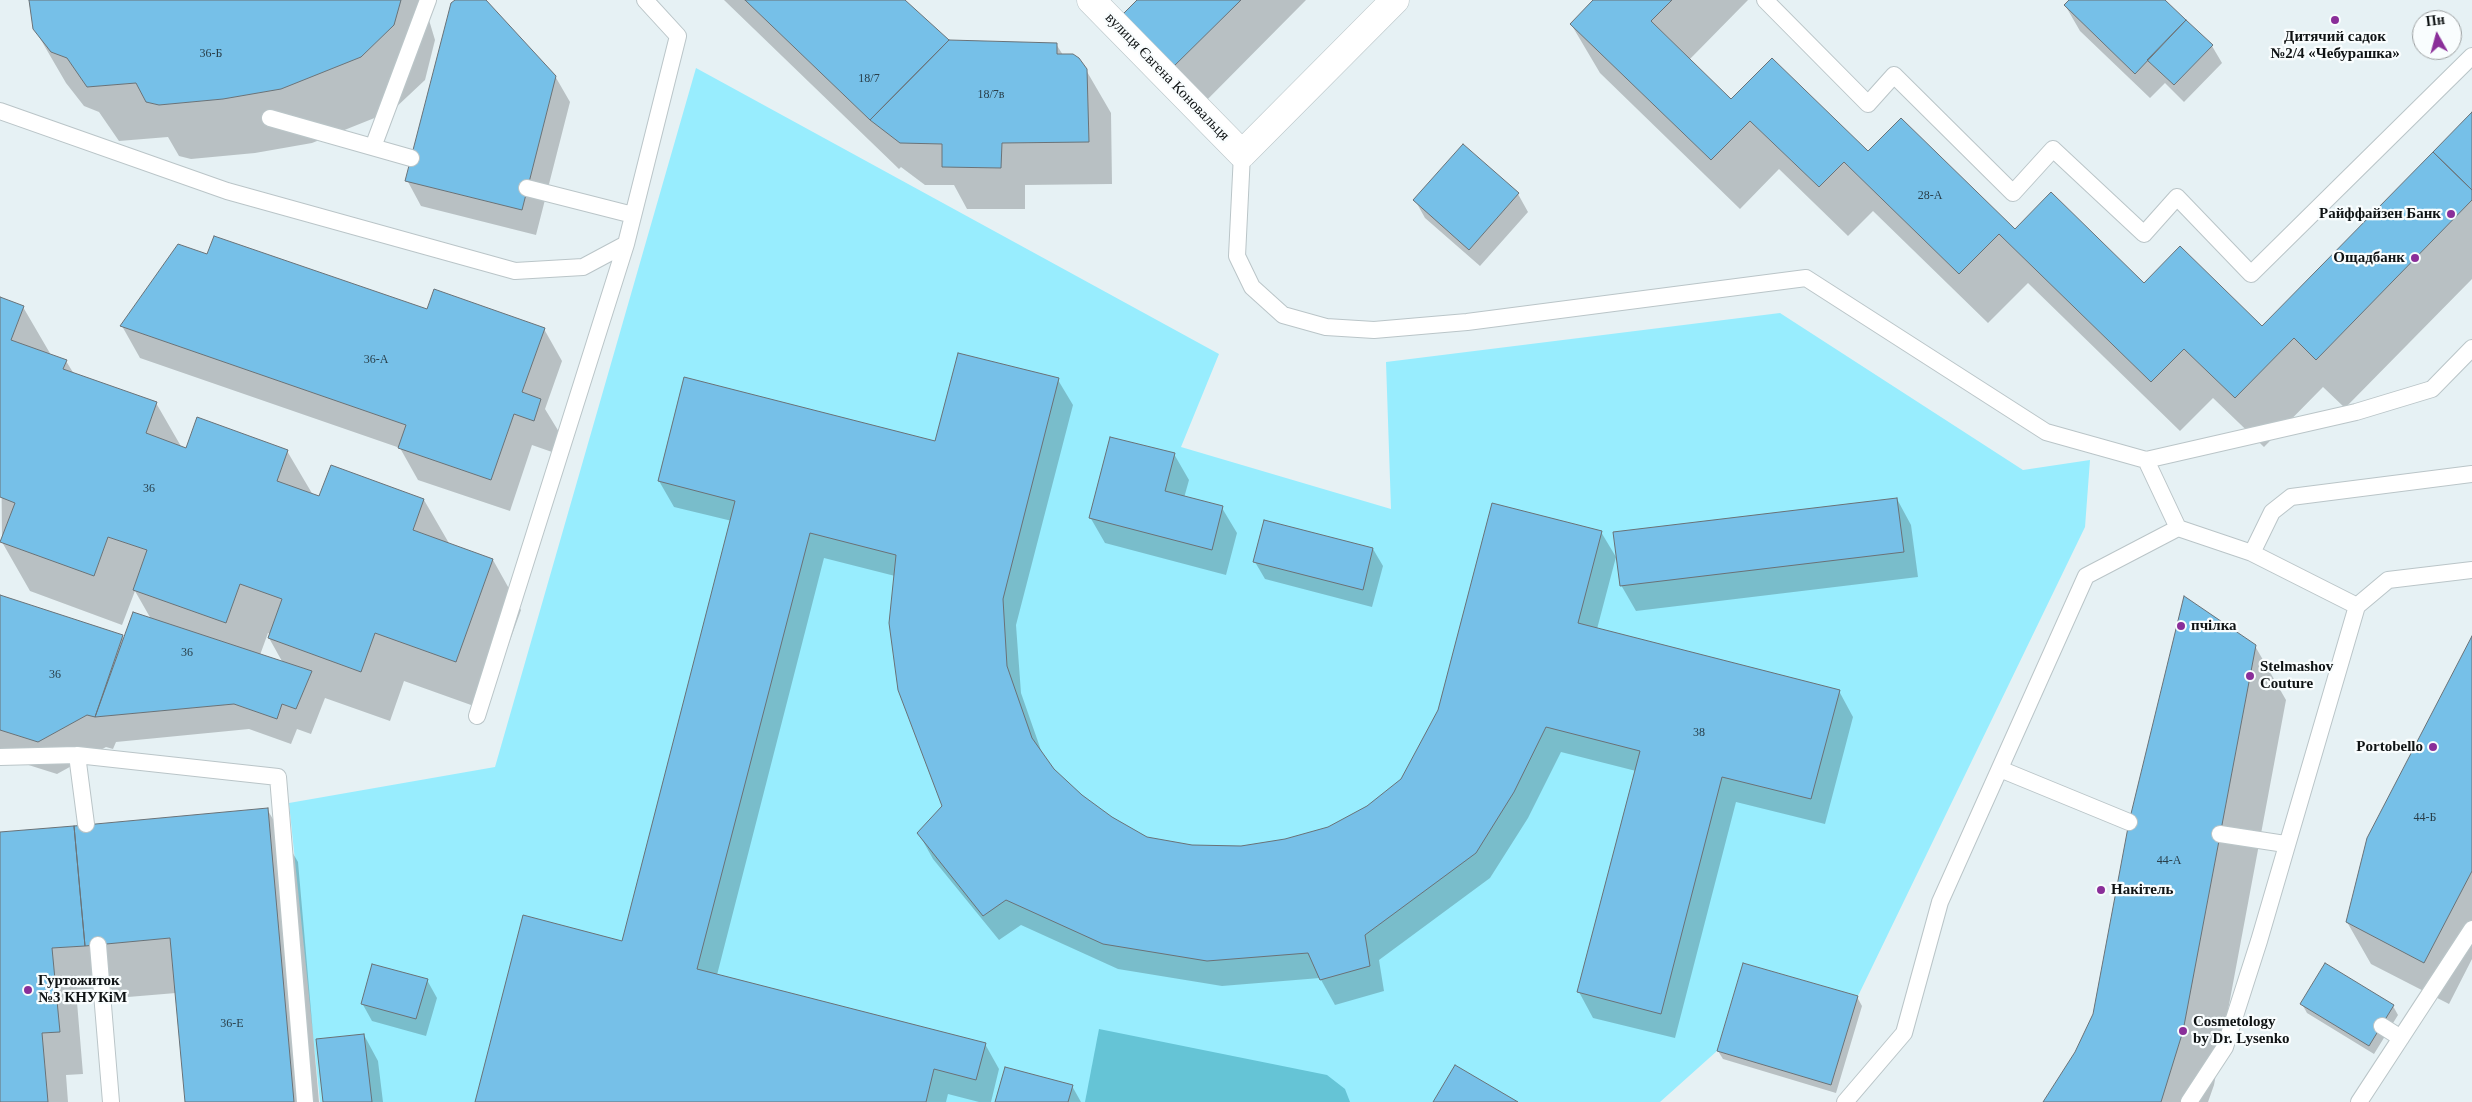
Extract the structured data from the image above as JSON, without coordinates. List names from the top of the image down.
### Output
{
  "streets": {
    "street": ["вулиця Євгена Коновальця"]
  },
  "places": [
    "Дитячий садок №2/4 «Чебурашка»",
    "Райффайзен Банк",
    "Ощадбанк",
    "пчілка",
    "Stelmashov Couture",
    "Portobello",
    "Накітель",
    "Гуртожиток №3 КНУКіМ",
    "Cosmetology by Dr. Lysenko"
  ],
  "house_numbers": [
    "36-Б",
    "18/7",
    "18/7в",
    "28-А",
    "36-А",
    "36",
    "36",
    "36",
    "38",
    "44-Б",
    "44-А",
    "36-Е"
  ],
  "north": "top"
}
